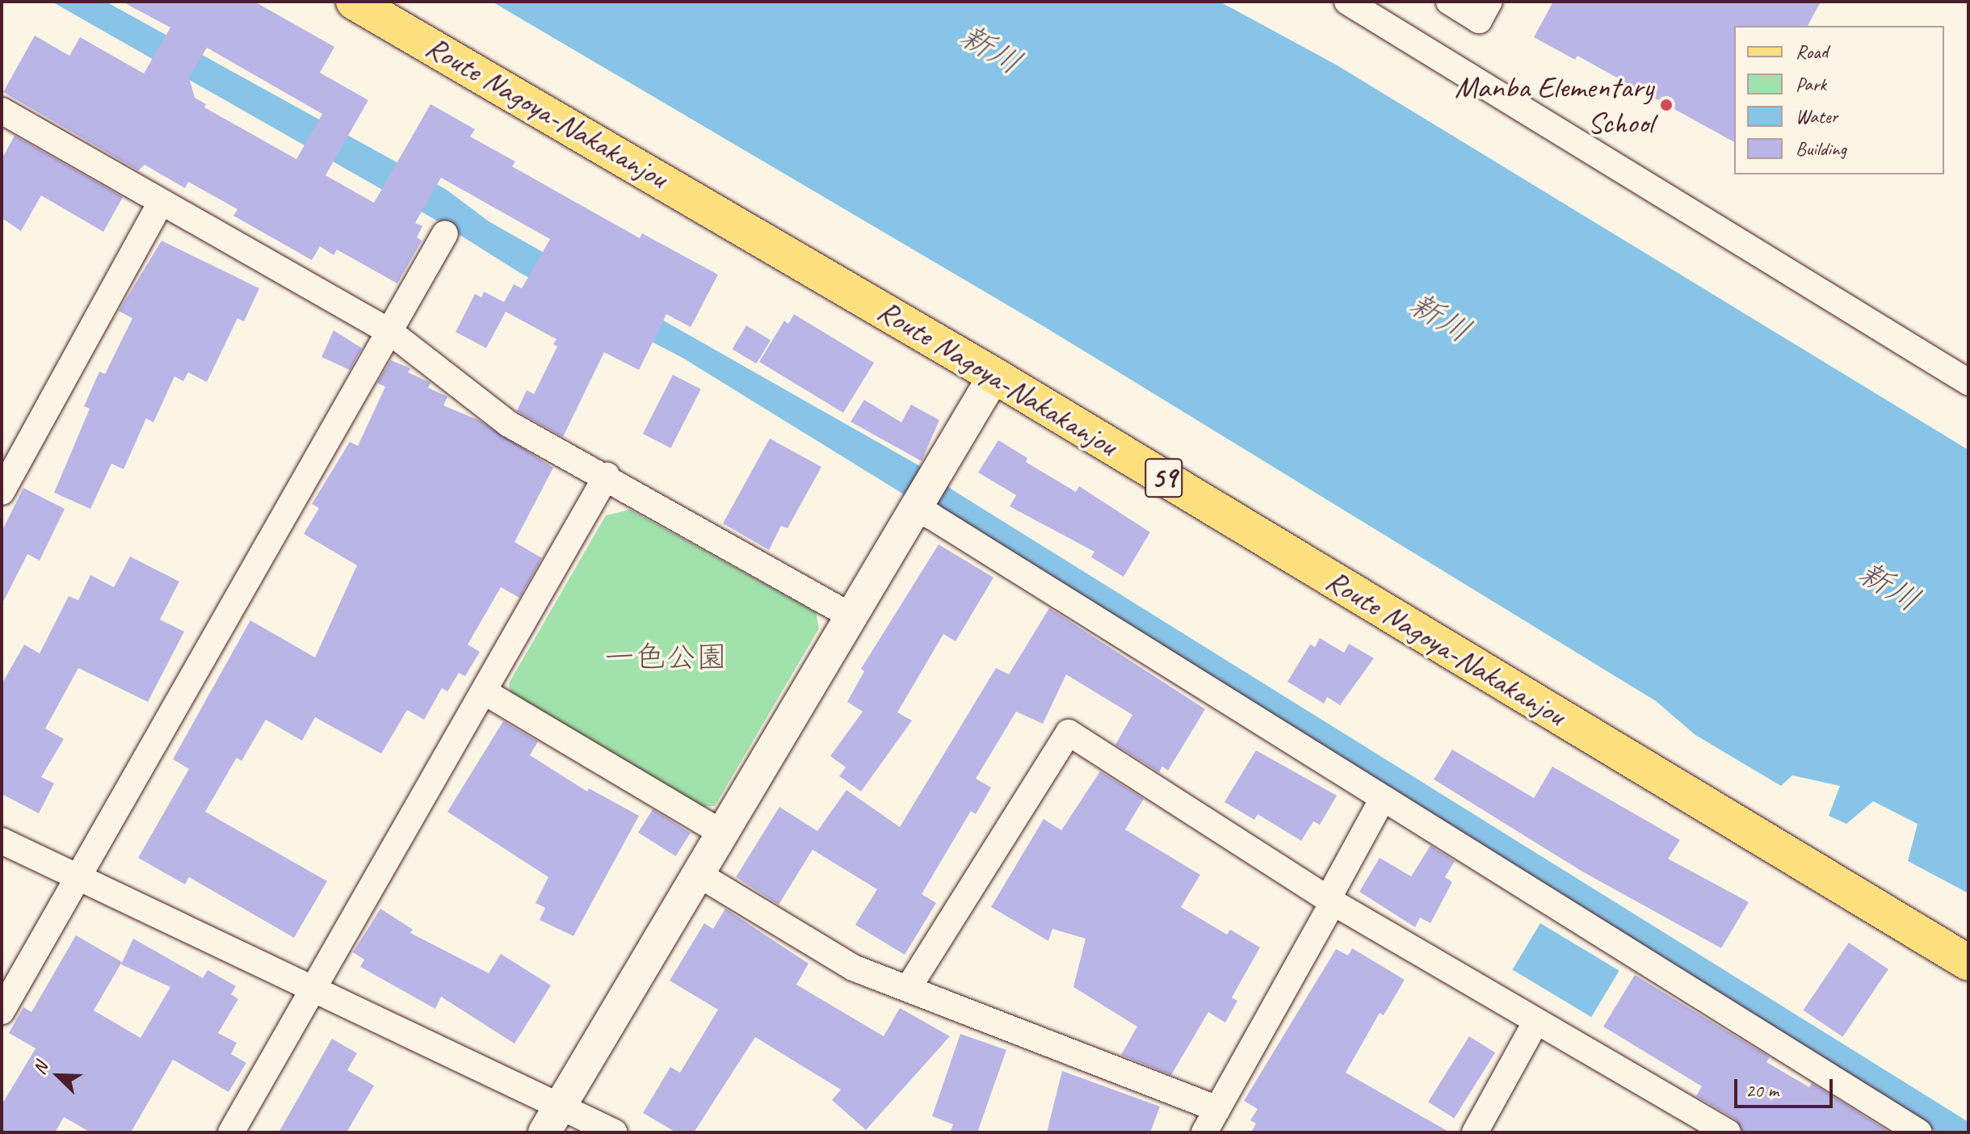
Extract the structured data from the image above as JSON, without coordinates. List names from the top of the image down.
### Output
{
  "streets": {
    "main road": ["Route Nagoya-Nakakanjou", "59"]
  },
  "water": ["新川"],
  "parks": ["一色公園"],
  "places": ["Manba Elementary School"],
  "legend": [
    "Road",
    "Park",
    "Water",
    "Building"
  ],
  "scale_bar": "20 m",
  "north": "top left"
}
